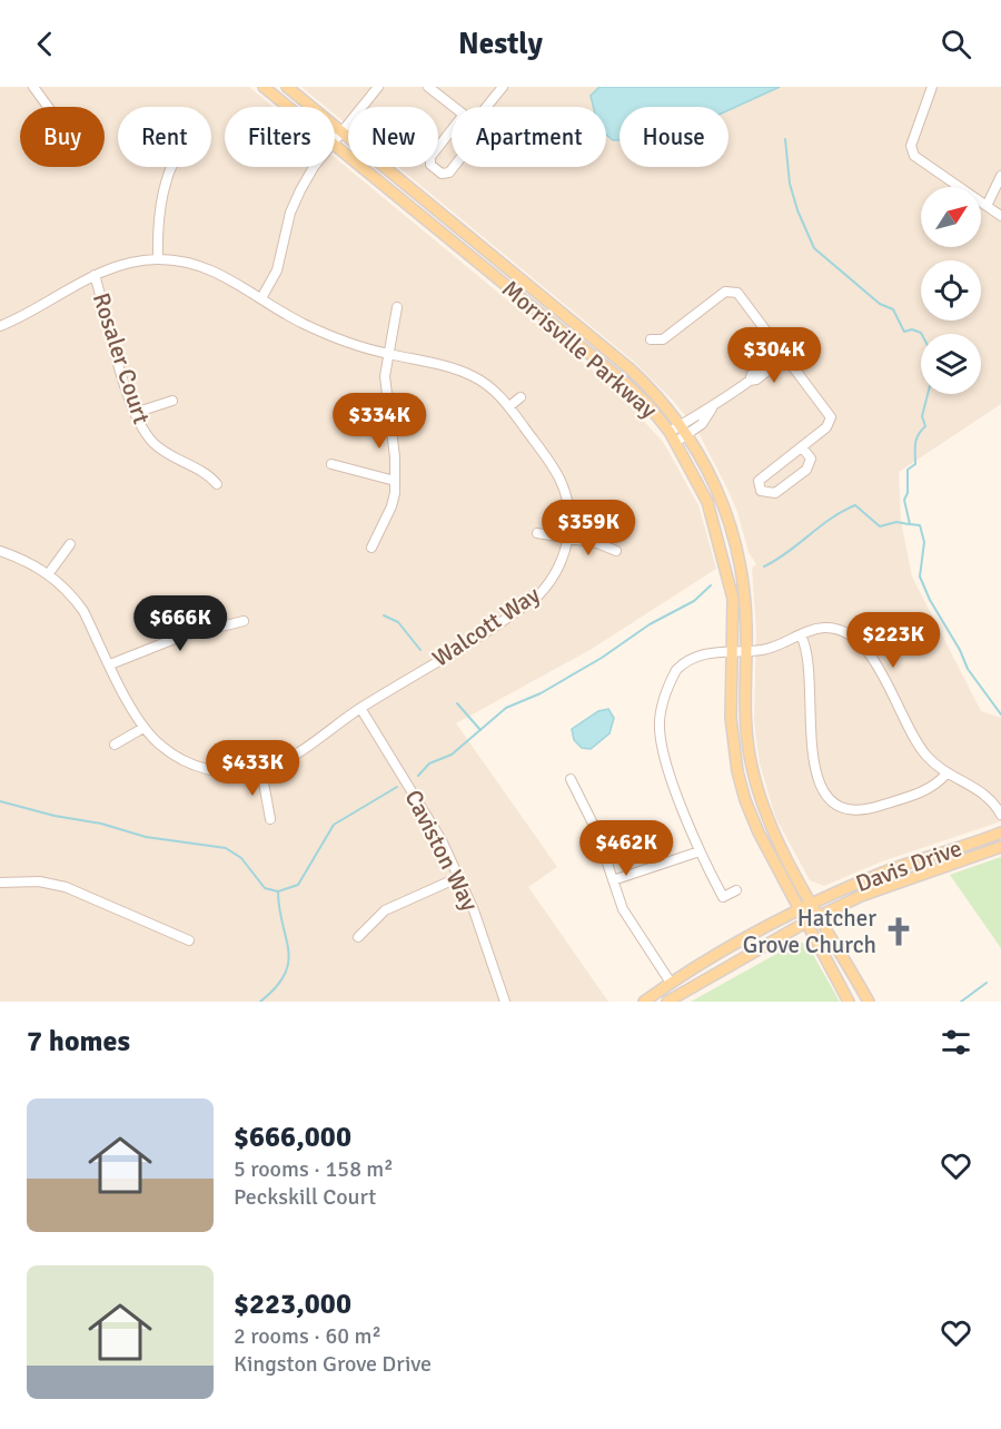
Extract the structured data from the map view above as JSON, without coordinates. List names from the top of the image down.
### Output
{
  "streets": {
    "main road": ["Morrisville Parkway", "Davis Drive"],
    "street": ["Rosaler Court", "Walcott Way", "Caviston Way"]
  },
  "crossings": [
    ["Morrisville Parkway", "Davis Drive"],
    ["Rosaler Court", "Walcott Way"],
    ["Walcott Way", "Caviston Way"]
  ],
  "places": {
    "church": ["Hatcher Grove Church"]
  },
  "north": "top right",
  "page": {
    "header": "Nestly",
    "chip": [
      "Buy",
      "Rent",
      "Filters",
      "New",
      "Apartment",
      "House"
    ],
    "price": [
      "$304K",
      "$334K",
      "$359K",
      "$666K",
      "$223K",
      "$433K",
      "$462K"
    ],
    "heading": "7 homes",
    "list": [
      {
        "name": "$666,000",
        "note": "5 rooms · 158 m² · Peckskill Court"
      },
      {
        "name": "$223,000",
        "note": "2 rooms · 60 m² · Kingston Grove Drive"
      }
    ]
  }
}
